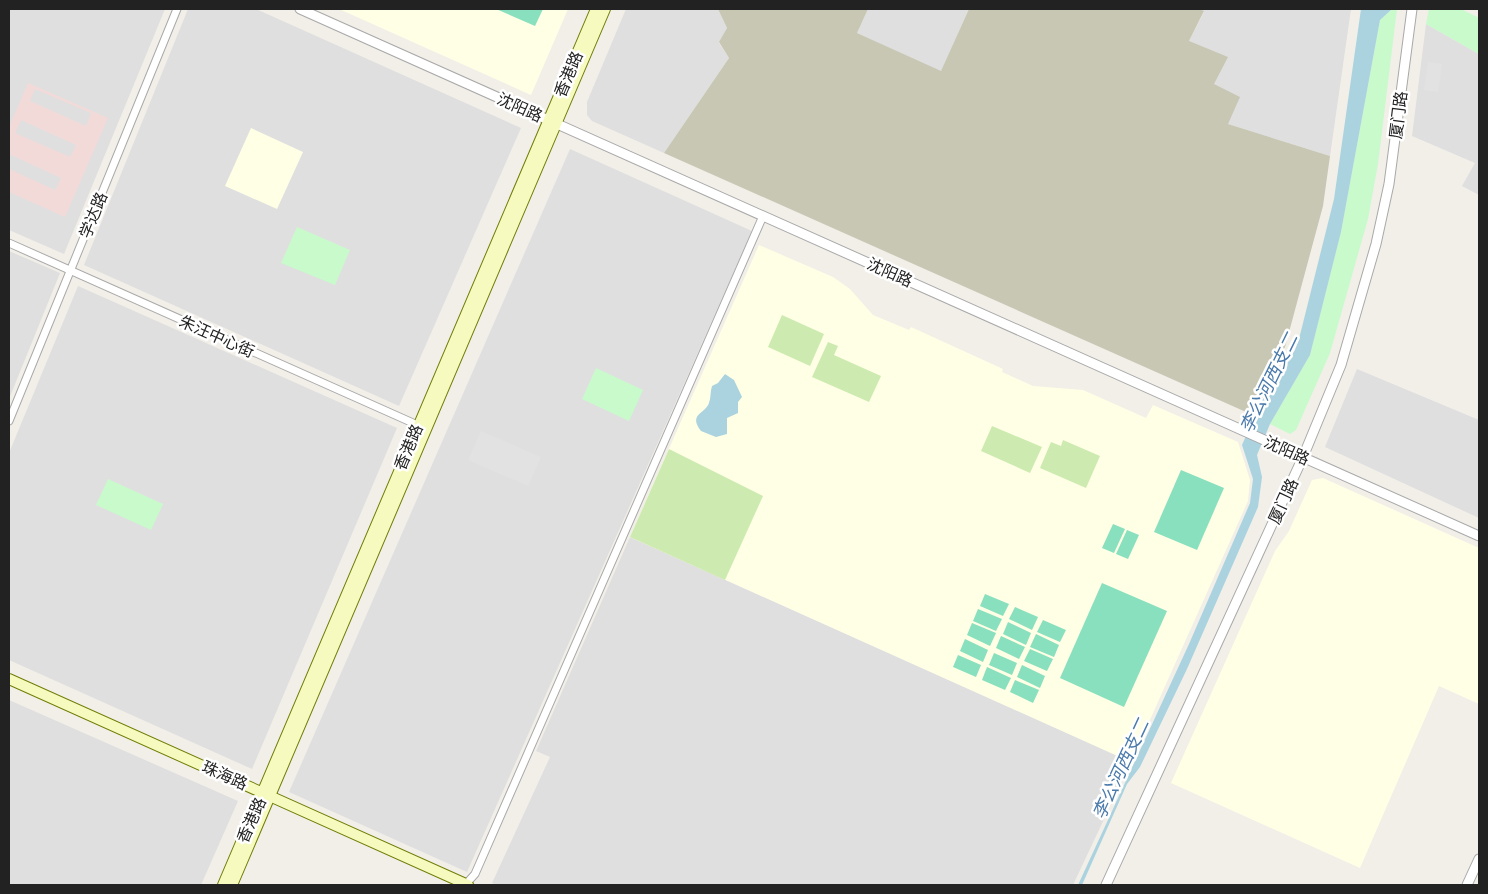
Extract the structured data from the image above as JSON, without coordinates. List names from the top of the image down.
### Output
{
  "streets": {
    "main road": ["香港路", "珠海路"],
    "street": [
      "沈阳路",
      "厦门路",
      "学达路",
      "朱汪中心街"
    ]
  },
  "crossings": [
    ["香港路", "沈阳路"],
    ["香港路", "朱汪中心街"],
    ["香港路", "珠海路"],
    ["沈阳路", "厦门路"],
    ["学达路", "朱汪中心街"]
  ],
  "water": ["李公河西支二"]
}
